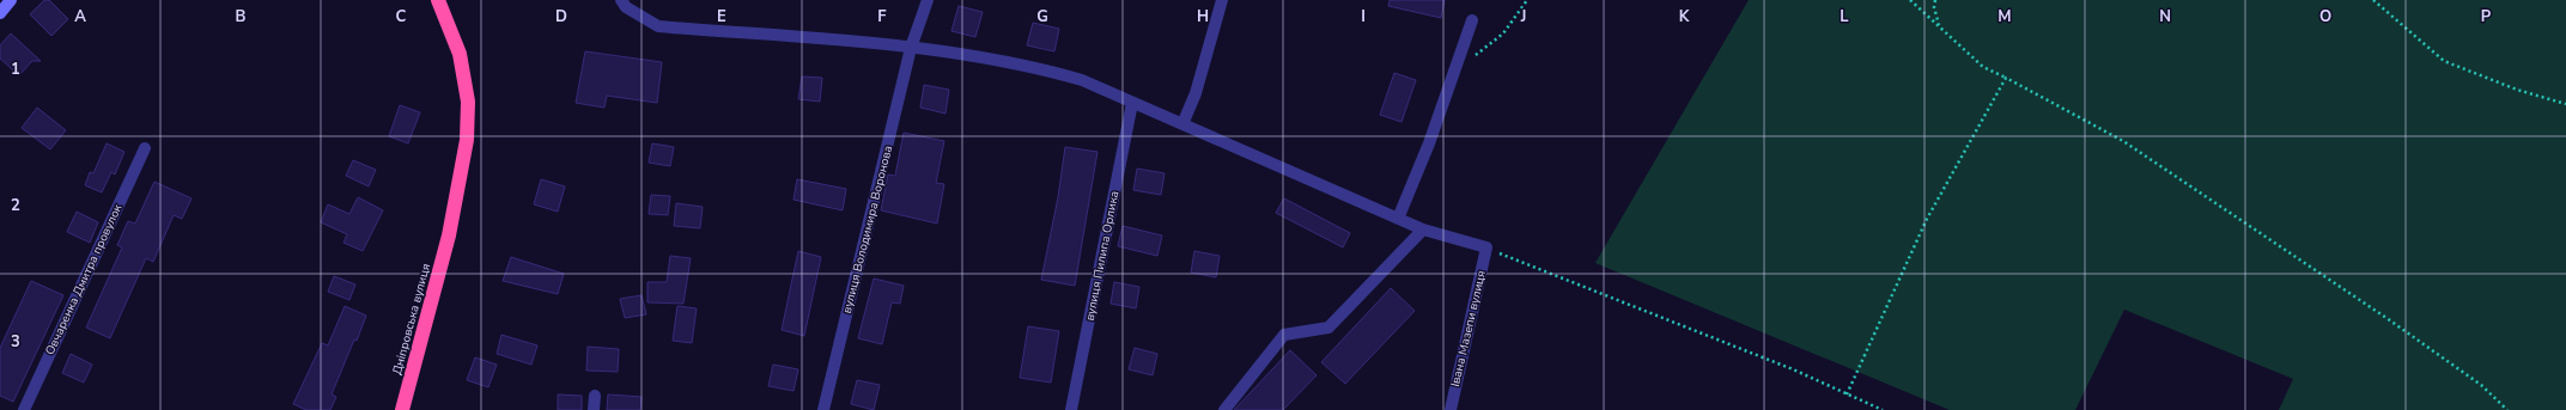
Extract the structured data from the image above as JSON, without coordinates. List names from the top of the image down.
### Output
{
  "streets": {
    "highway": ["Дніпровська вулиця"],
    "street": [
      "вулиця Володимира Воронова",
      "вулиця Пилипа Орлика",
      "Овчаренка Дмитра провулок",
      "Івана Мазепи вулиця"
    ]
  },
  "grid": {
    "columns": [
      "A",
      "B",
      "C",
      "D",
      "E",
      "F",
      "G",
      "H",
      "I",
      "J",
      "K",
      "L",
      "M",
      "N",
      "O",
      "P"
    ],
    "rows": ["1", "2", "3"]
  }
}
